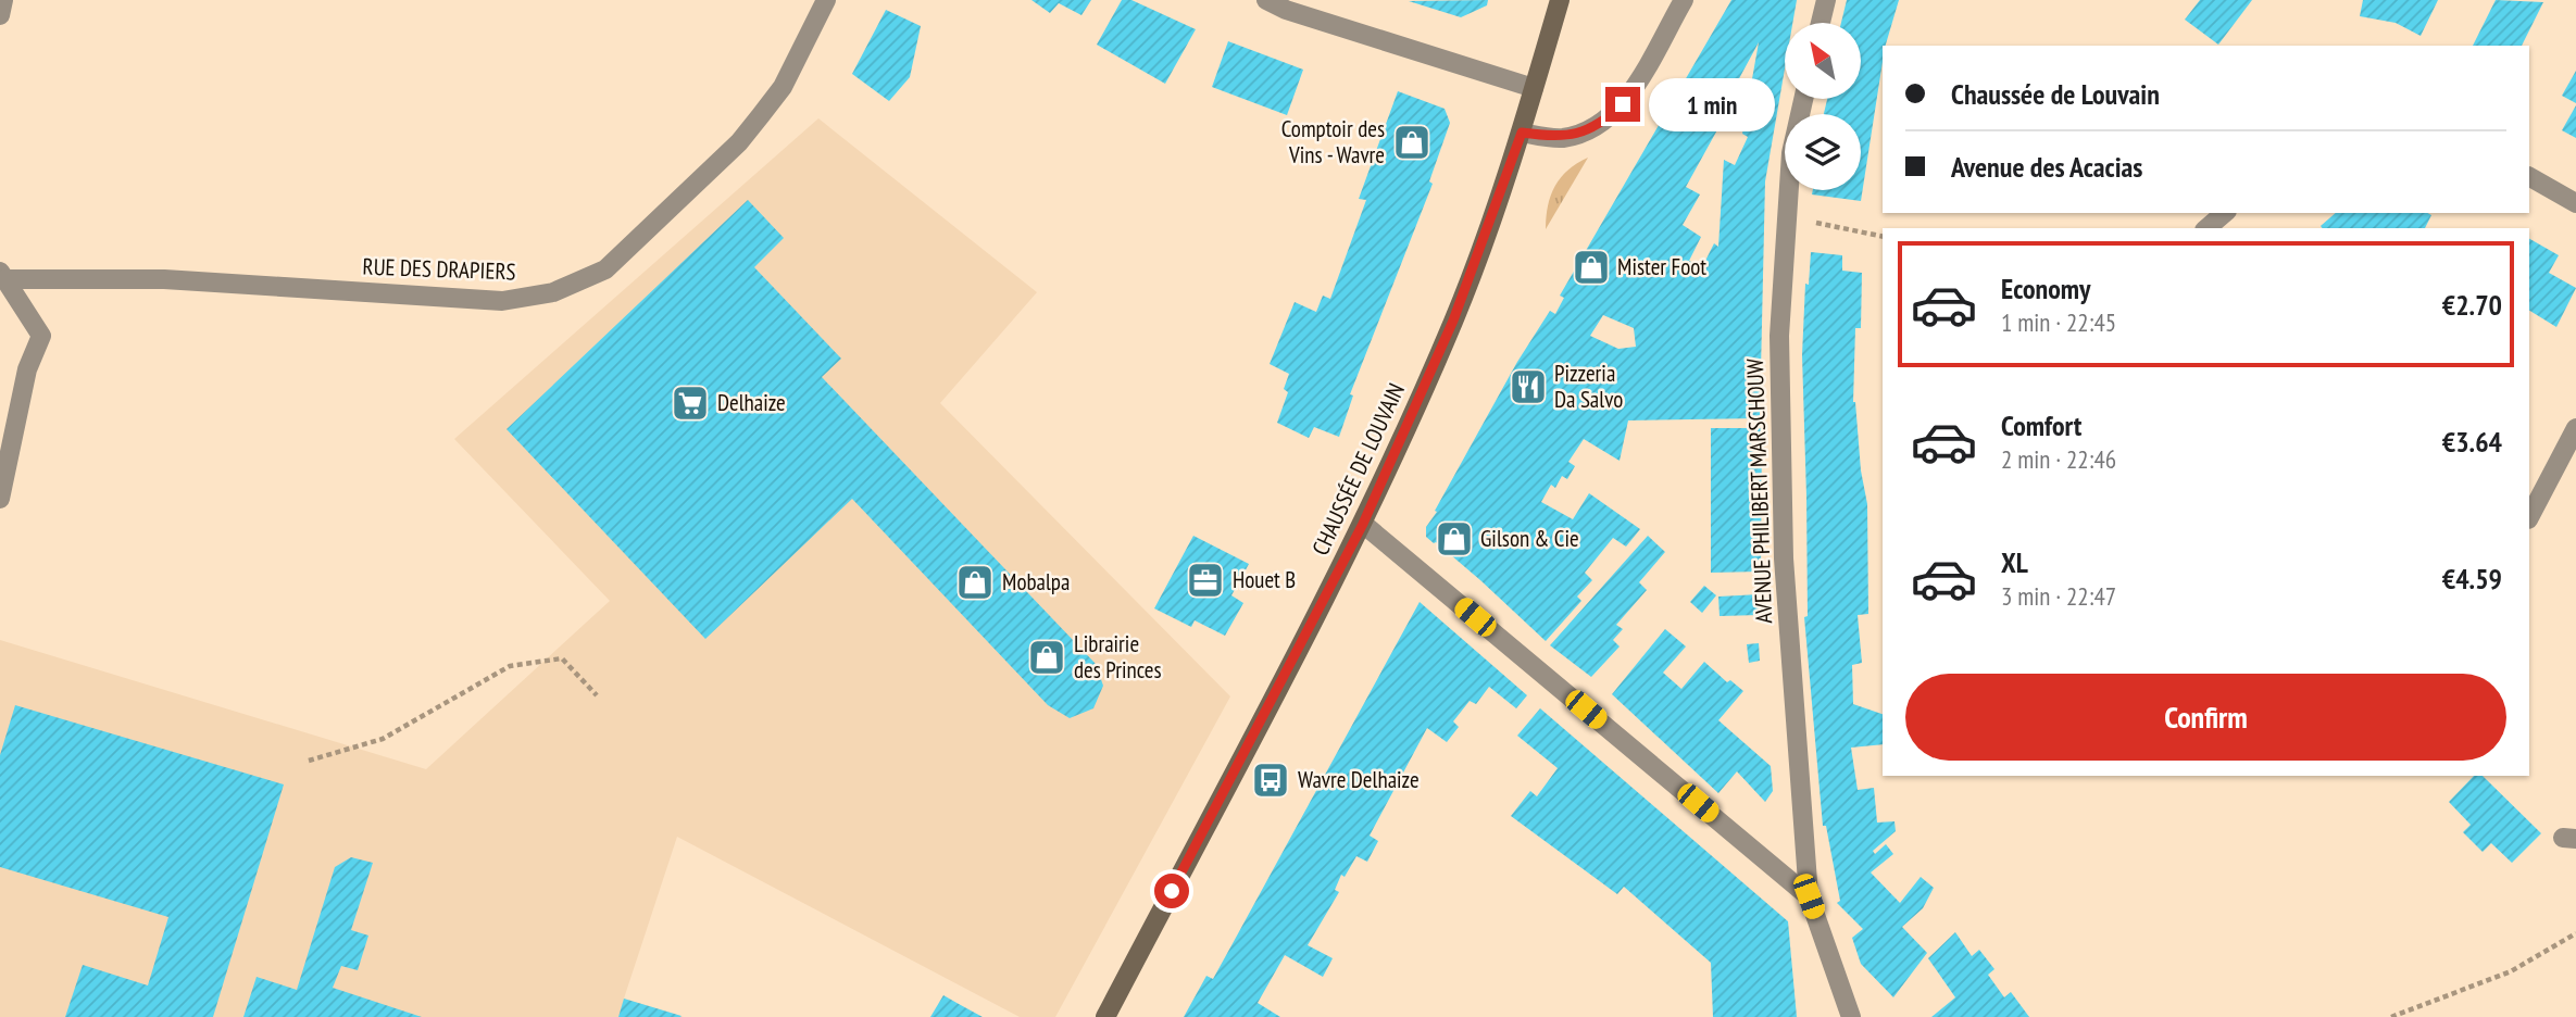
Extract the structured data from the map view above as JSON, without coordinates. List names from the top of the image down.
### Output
{
  "streets": {
    "main road": ["CHAUSSÉE DE LOUVAIN"],
    "street": ["RUE DES DRAPIERS", "AVENUE PHILIBERT MARSCHOUW"]
  },
  "places": {
    "shop": [
      "Comptoir des Vins - Wavre",
      "Mister Foot",
      "Gilson & Cie",
      "Mobalpa",
      "Librairie des Princes"
    ],
    "restaurant": ["Pizzeria Da Salvo"],
    "supermarket": ["Delhaize"],
    "office": ["Houet B"],
    "bus stop": ["Wavre Delhaize"]
  },
  "north": "top left",
  "page": {
    "banner": ["Chaussée de Louvain", "Avenue des Acacias"],
    "bubble": "1 min",
    "list": [
      {
        "name": "Economy",
        "note": "1 min · 22:45",
        "value": "€2.70"
      },
      {
        "name": "Comfort",
        "note": "2 min · 22:46",
        "value": "€3.64"
      },
      {
        "name": "XL",
        "note": "3 min · 22:47",
        "value": "€4.59"
      }
    ],
    "buttons": "Confirm"
  }
}
